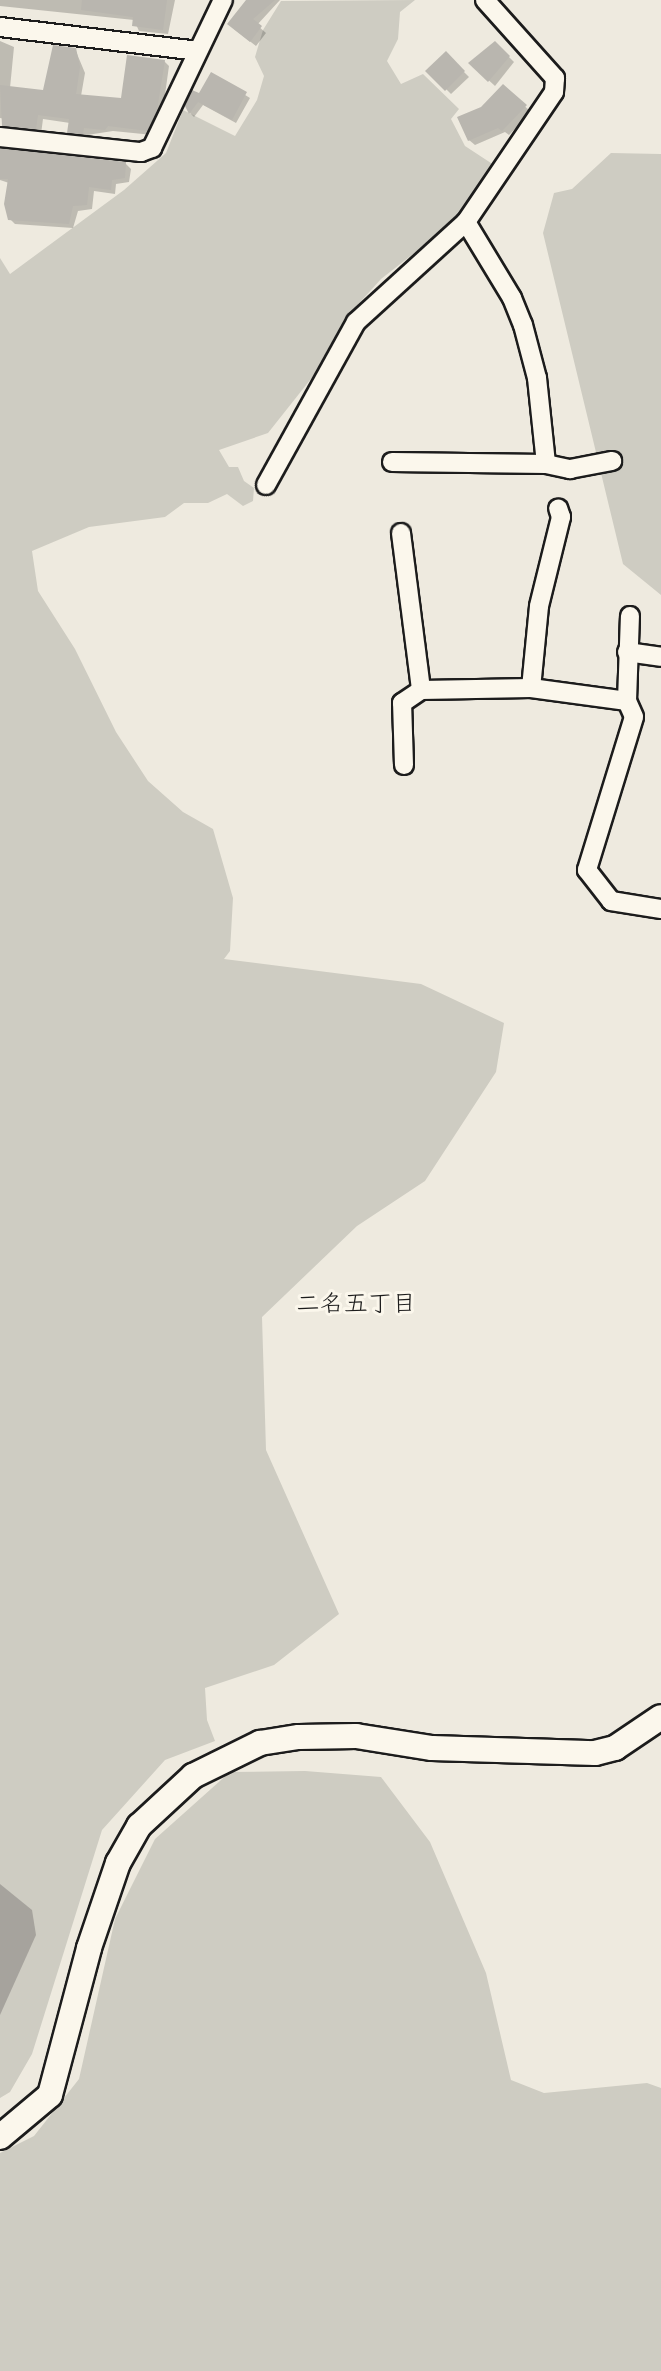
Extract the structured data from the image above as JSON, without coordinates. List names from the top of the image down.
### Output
{
  "districts": ["二名五丁目"]
}
